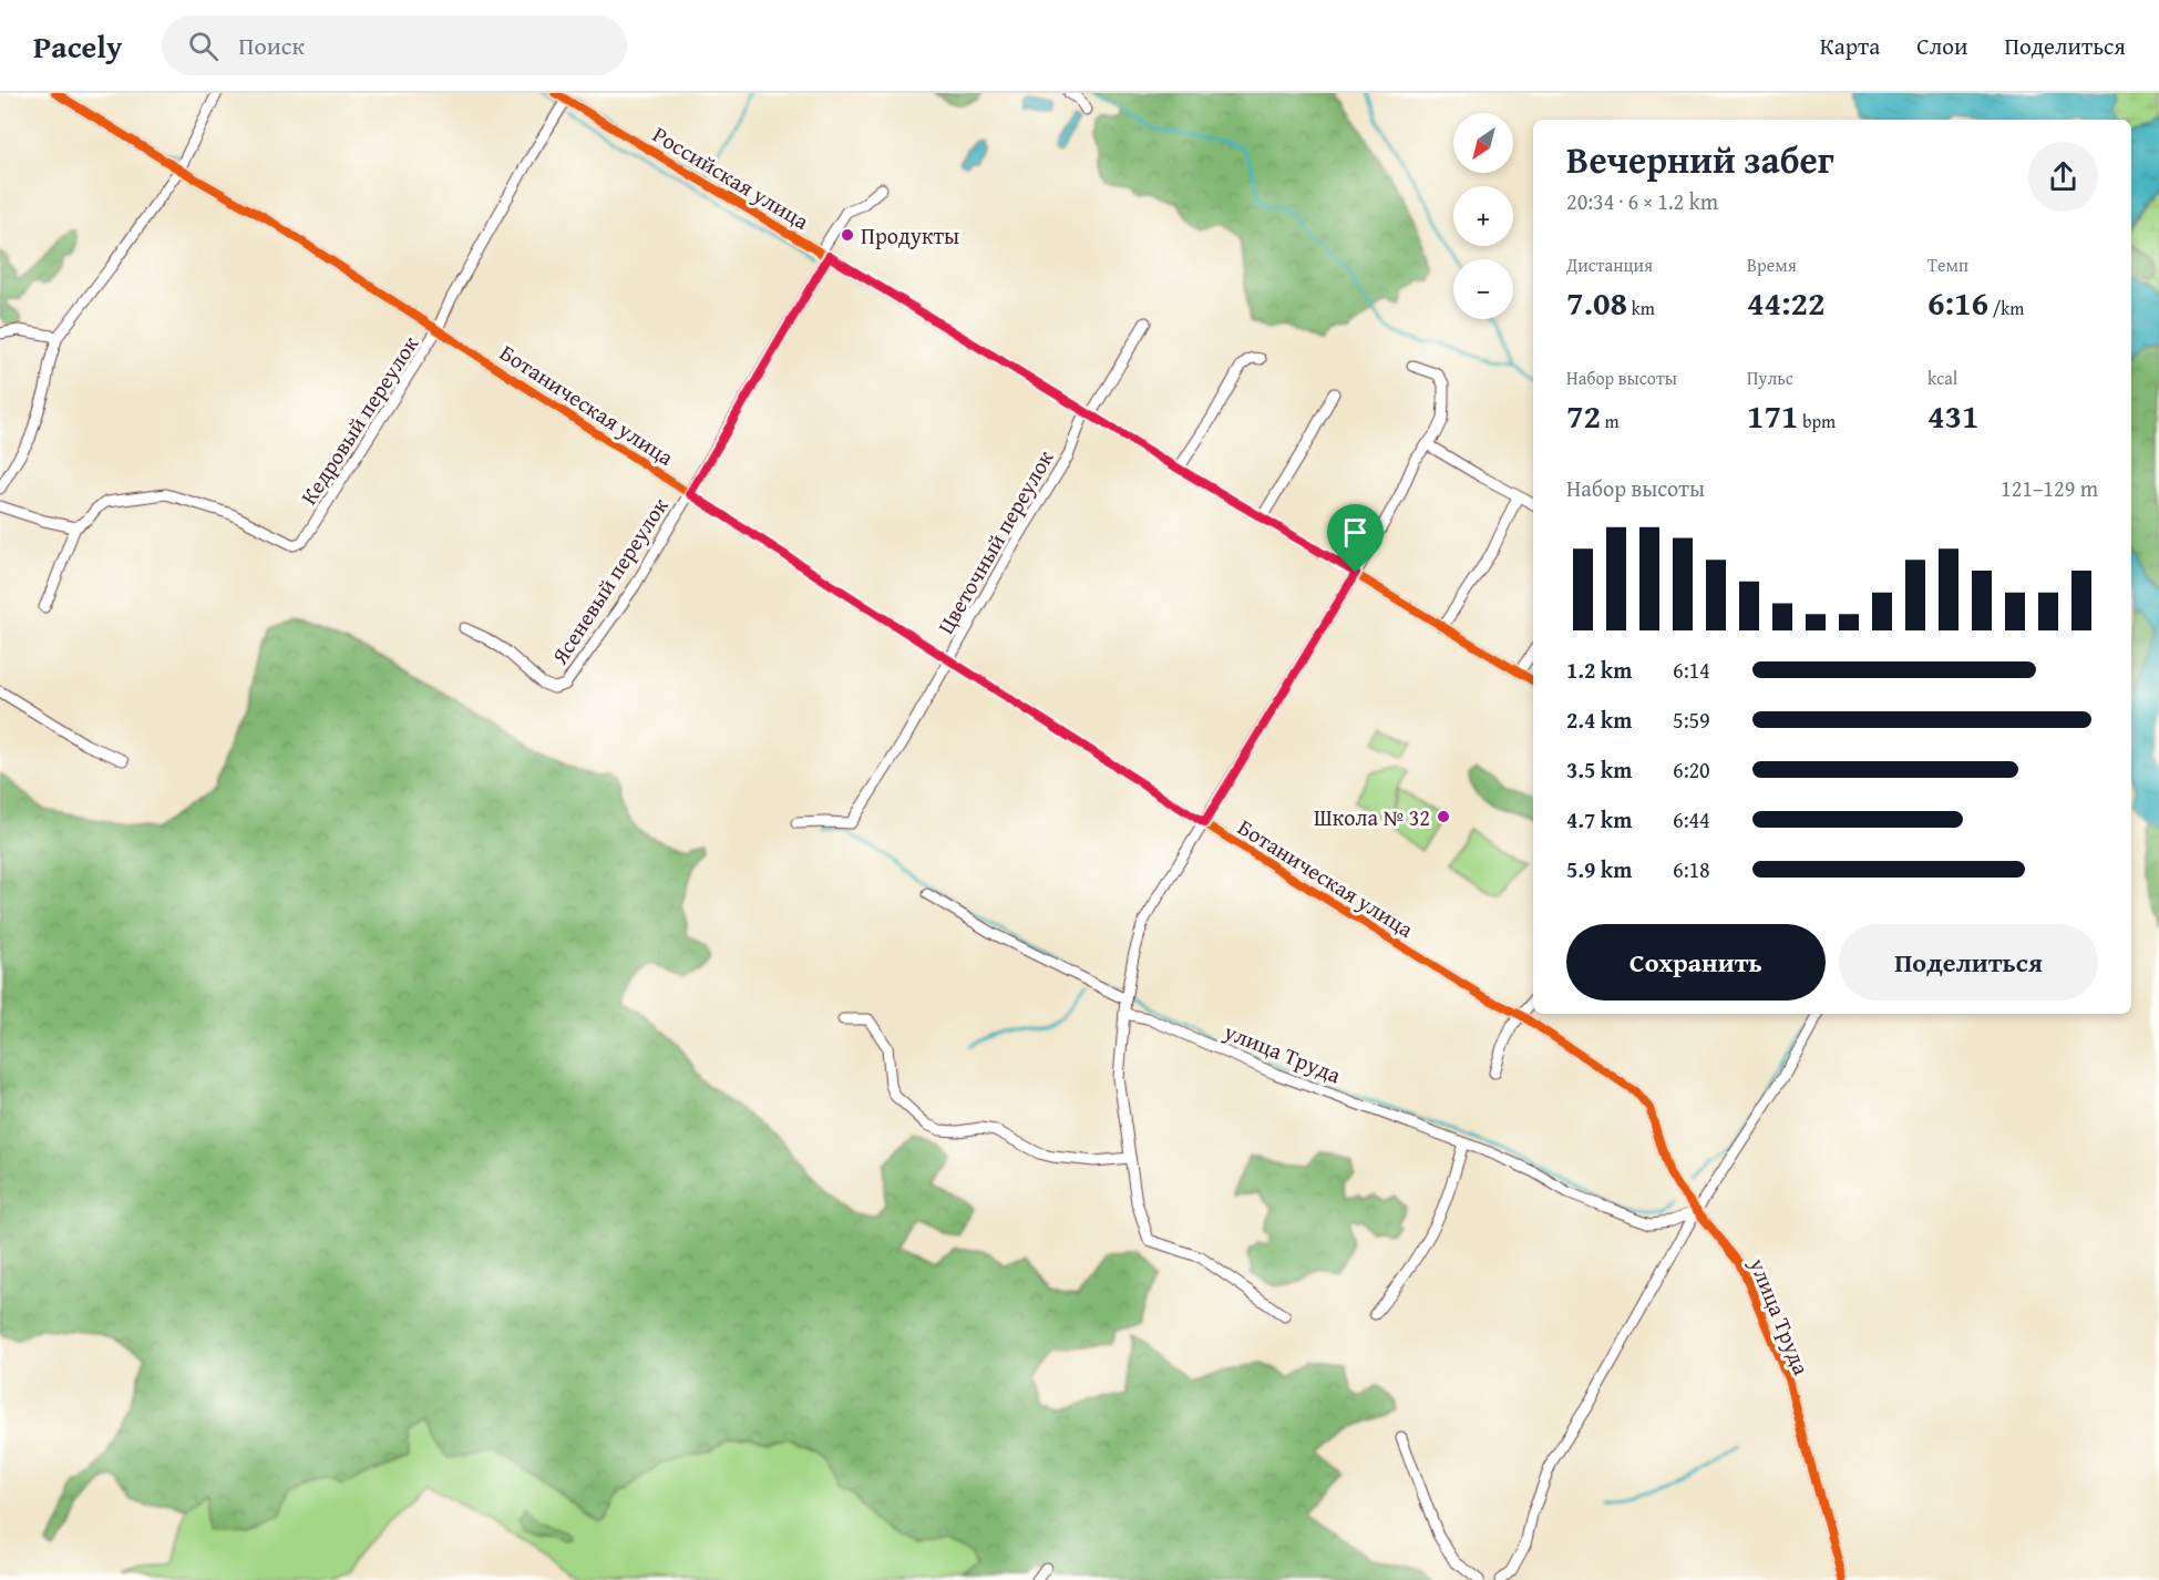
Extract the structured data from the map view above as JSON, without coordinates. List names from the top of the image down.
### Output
{
  "streets": {
    "street": [
      "Российская улица",
      "Ботаническая улица",
      "Кедровый переулок",
      "Цветочный переулок",
      "Ясеневый переулок",
      "улица Труда"
    ]
  },
  "crossings": [
    ["Российская улица", "Кедровый переулок"],
    ["Российская улица", "Цветочный переулок"],
    ["Российская улица", "Ясеневый переулок"],
    ["Ботаническая улица", "Кедровый переулок"],
    ["Ботаническая улица", "Цветочный переулок"],
    ["Ботаническая улица", "Ясеневый переулок"],
    ["Ботаническая улица", "улица Труда"]
  ],
  "places": ["Продукты", "Школа № 32"],
  "north": "bottom left",
  "page": {
    "header": "Pacely",
    "search": "Поиск",
    "nav": ["Карта", "Слои", "Поделиться"],
    "map_buttons": ["+", "−"],
    "heading": ["Вечерний забег", "20:34 · 6 × 1.2 km"],
    "stats": [
      ["Дистанция", "7.08 km"],
      ["Время", "44:22"],
      ["Темп", "6:16 /km"],
      ["Набор высоты", "72 m"],
      ["Пульс", "171 bpm"],
      ["kcal", "431"]
    ],
    "chart": ["Набор высоты", "121–129 m"],
    "list": [
      {
        "name": "1.2 km",
        "note": "6:14"
      },
      {
        "name": "2.4 km",
        "note": "5:59"
      },
      {
        "name": "3.5 km",
        "note": "6:20"
      },
      {
        "name": "4.7 km",
        "note": "6:44"
      },
      {
        "name": "5.9 km",
        "note": "6:18"
      }
    ],
    "buttons": ["Сохранить", "Поделиться"]
  }
}
